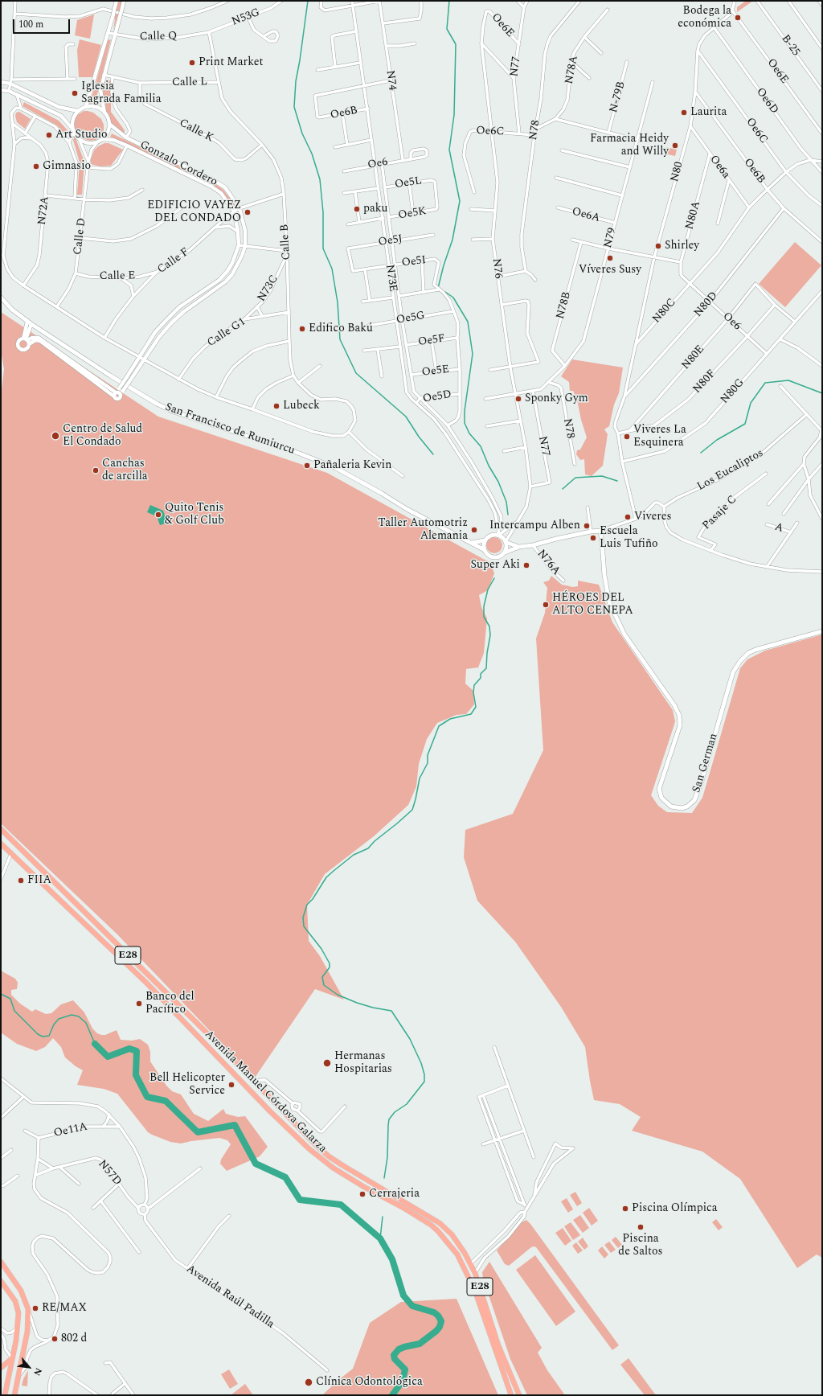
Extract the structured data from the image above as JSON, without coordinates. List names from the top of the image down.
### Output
{
  "streets": {
    "main road": [
      "San Francisco de Rumiurcu",
      "San German",
      "E28",
      "Avenida Manuel Córdova Galarza"
    ],
    "street": [
      "N53G",
      "Oe6E",
      "Calle Q",
      "B-25",
      "N77",
      "N78A",
      "N74",
      "Calle L",
      "N-79B",
      "Oe6D",
      "Oe6B",
      "N78",
      "Calle K",
      "Oe6C",
      "Gonzalo Cordero",
      "Oe6",
      "Oe6a",
      "N80",
      "Oe5L",
      "N72A",
      "Oe5K",
      "Oe6A",
      "N80A",
      "Calle D",
      "N79",
      "Oe5J",
      "Calle B",
      "Calle F",
      "Oe5I",
      "N76",
      "Calle E",
      "N73E",
      "N73C",
      "N80D",
      "N78B",
      "N80C",
      "Oe5G",
      "Calle G1",
      "Oe5F",
      "N80E",
      "Oe5E",
      "N80F",
      "N80G",
      "Oe5D",
      "Los Eucaliptos",
      "Pasaje C",
      "A",
      "N76A",
      "Oe11A",
      "N57D",
      "Avenida Raúl Padilla"
    ]
  },
  "crossings": [
    ["N53G", "Calle Q"],
    ["N53G", "Calle B"],
    ["Oe6E", "N77"],
    ["Oe6E", "N80"],
    ["Oe6E", "N76"],
    ["Calle Q", "Calle B"],
    ["N77", "Oe6C"],
    ["N77", "N76"],
    ["N74", "Oe6"],
    ["Calle L", "Calle K"],
    ["Calle L", "Calle B"],
    ["Oe6D", "N80"],
    ["Oe6D", "N80C"],
    ["Oe6B", "N80"],
    ["Oe6B", "N73E"],
    ["Oe6B", "N80D"],
    ["Oe6B", "N80C"],
    ["N78", "Oe6C"],
    ["N78", "N79"],
    ["Calle K", "Calle B"],
    ["Oe6C", "N80"],
    ["Oe6C", "N76"],
    ["Oe6C", "N80C"],
    ["Gonzalo Cordero", "Calle D"],
    ["Gonzalo Cordero", "Calle F"],
    ["Oe6", "N80A"],
    ["Oe6", "N73E"],
    ["Oe6", "N80D"],
    ["Oe6", "N80C"],
    ["Oe6", "N80E"],
    ["Oe6", "N80F"],
    ["Oe6", "N80G"],
    ["Oe6a", "N80"],
    ["Oe6a", "N80A"],
    ["Oe6a", "N80C"],
    ["N80", "N80C"],
    ["Oe5L", "Oe5K"],
    ["Oe5L", "N73E"],
    ["Oe5K", "N73E"],
    ["Oe6A", "N79"],
    ["Calle D", "Calle E"],
    ["N79", "N78B"],
    ["Oe5J", "Oe5I"],
    ["Oe5J", "N73E"],
    ["Calle B", "Calle F"],
    ["Calle B", "N73C"],
    ["Calle B", "Calle G1"],
    ["Calle F", "Calle E"],
    ["Oe5I", "N73E"],
    ["N76", "N73E"],
    ["N76", "San Francisco de Rumiurcu"],
    ["N73E", "Oe5G"],
    ["N73E", "Oe5F"],
    ["N73E", "Oe5E"],
    ["N73E", "Oe5D"],
    ["N73E", "San Francisco de Rumiurcu"],
    ["N73C", "Calle G1"],
    ["N80D", "N80C"],
    ["N80C", "N80F"],
    ["N80C", "N80G"],
    ["N80E", "N80F"],
    ["N57D", "Avenida Raúl Padilla"]
  ],
  "places": [
    "Bodega la económica",
    "Print Market",
    "Iglesia Sagrada Familia",
    "Laurita",
    "Art Studio",
    "Farmacia Heidy and Willy",
    "Gimnasio",
    "paku",
    "EDIFICIO VAYEZ DEL CONDADO",
    "Shirley",
    "Víveres Susy",
    "Edifico Bakú",
    "Sponky Gym",
    "Lubeck",
    "Centro de Salud El Condado",
    "Viveres La Esquinera",
    "Pañaleria Kevin",
    "Canchas de arcilla",
    "Quito Tenis & Golf Club",
    "Viveres",
    "Intercampu Alben",
    "Taller Automotriz Alemania",
    "Escuela Luis Tufiño",
    "Super Aki",
    "HÉROES DEL ALTO CENEPA",
    "FIIA",
    "Banco del Pacífico",
    "Hermanas Hospitarias",
    "Bell Helicopter Service",
    "Cerrajeria",
    "Piscina Olímpica",
    "Piscina de Saltos",
    "RE/MAX",
    "802 d",
    "Clínica Odontológica"
  ],
  "scale_bar": "100 m",
  "north": "bottom right"
}
